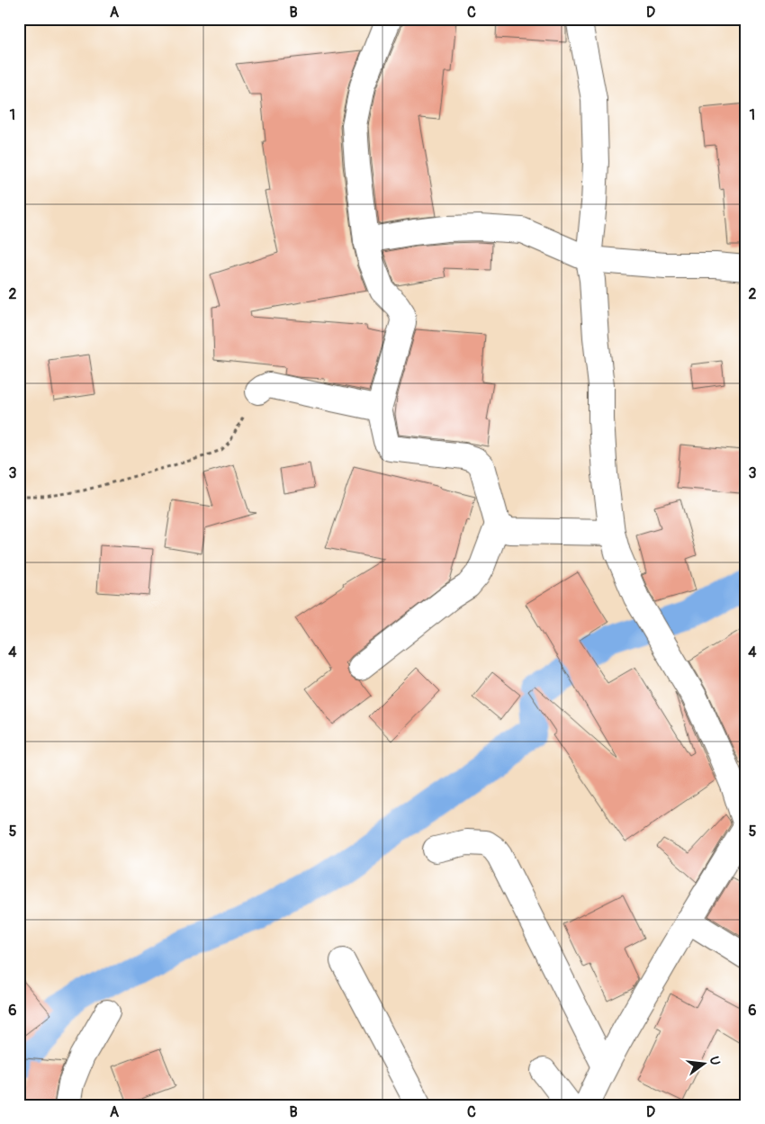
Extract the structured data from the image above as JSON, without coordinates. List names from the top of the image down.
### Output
{
  "north": "right",
  "grid": {
    "columns": [
      "A",
      "B",
      "C",
      "D"
    ],
    "rows": [
      "1",
      "2",
      "3",
      "4",
      "5",
      "6"
    ]
  }
}
